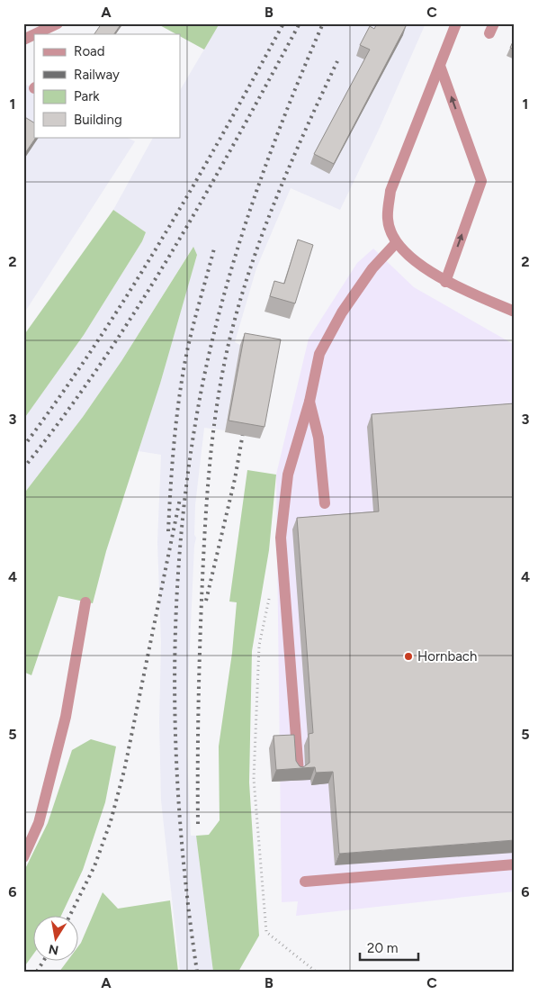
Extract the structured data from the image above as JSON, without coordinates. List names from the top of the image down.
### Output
{
  "places": ["Hornbach"],
  "legend": [
    "Road",
    "Railway",
    "Park",
    "Building"
  ],
  "scale_bar": "20 m",
  "north": "bottom",
  "grid": {
    "columns": ["A", "B", "C"],
    "rows": [
      "1",
      "2",
      "3",
      "4",
      "5",
      "6"
    ]
  }
}
